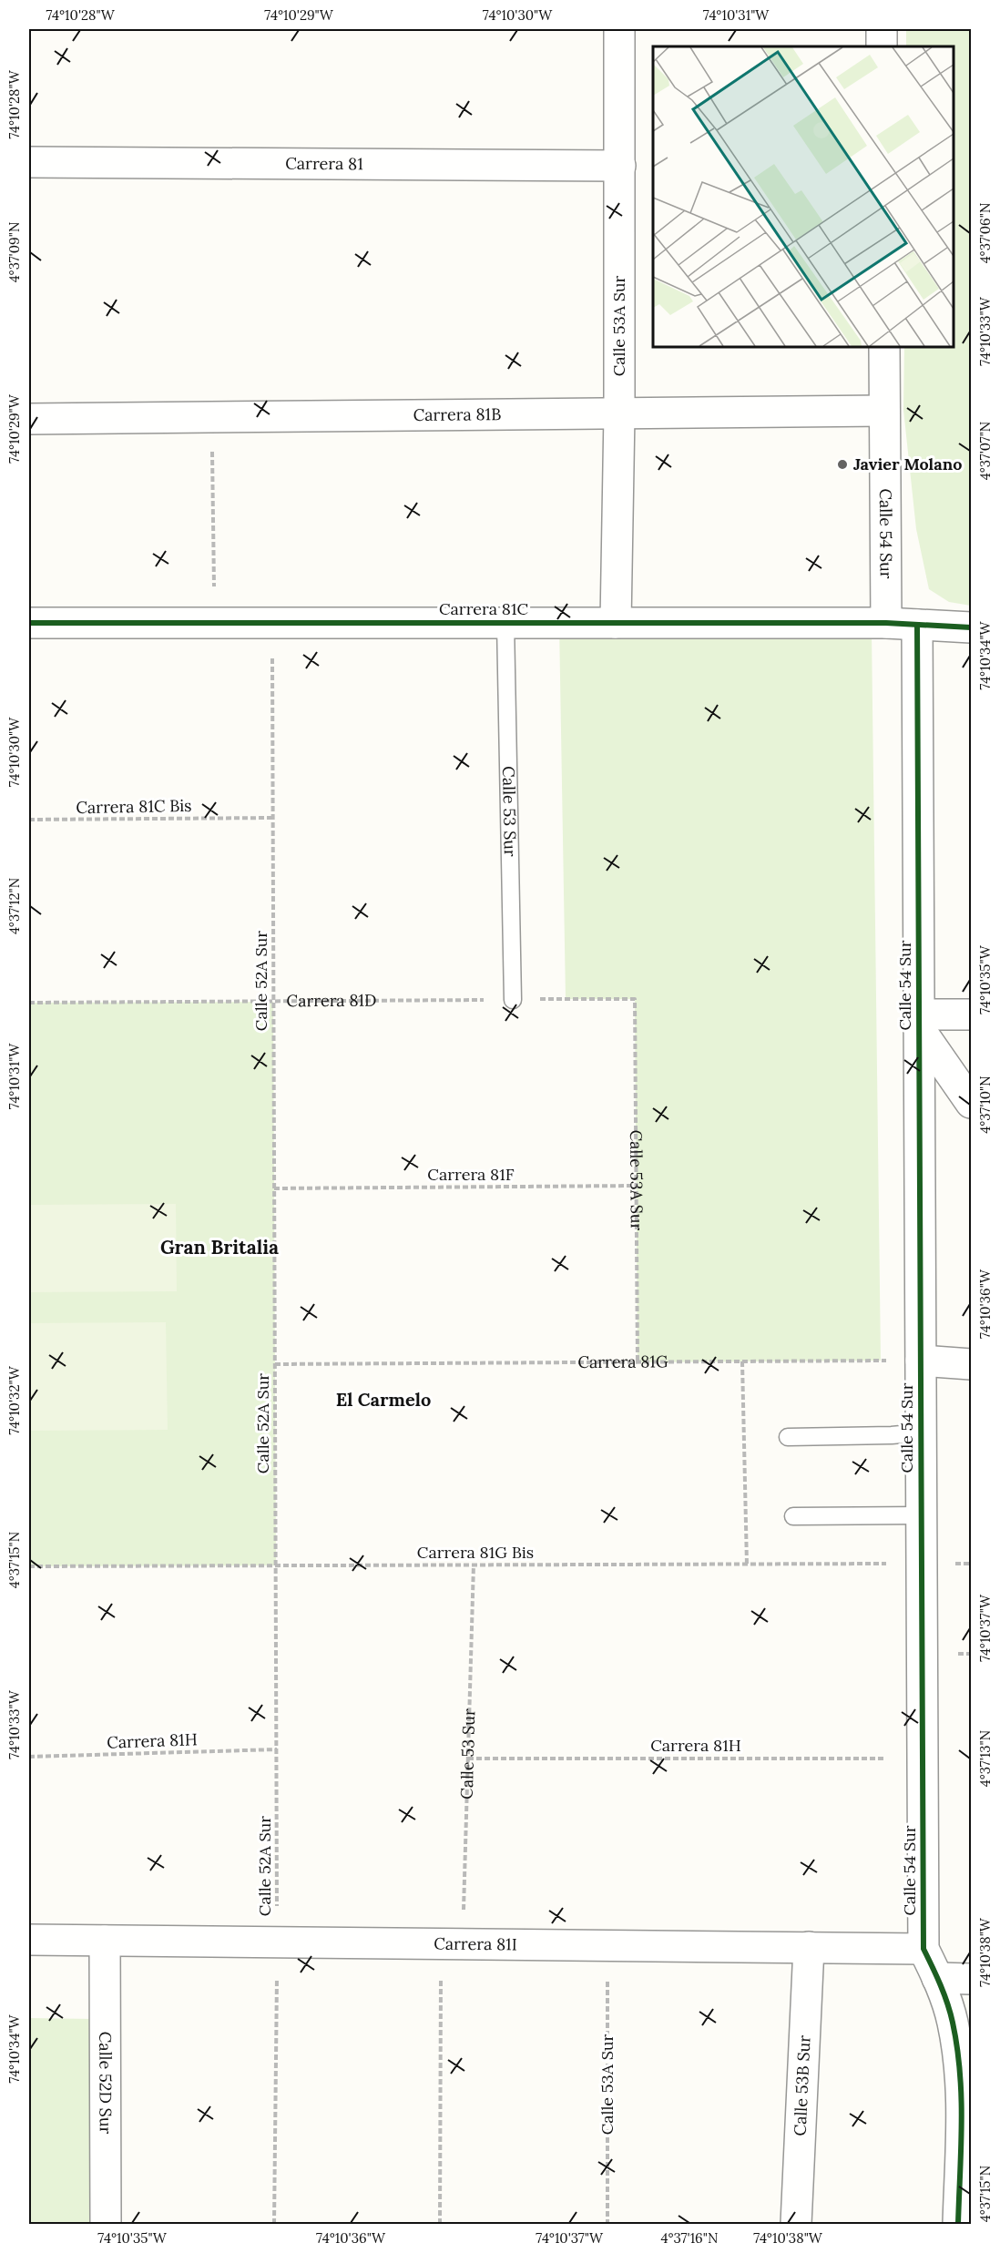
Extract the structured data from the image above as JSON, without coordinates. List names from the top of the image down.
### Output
{
  "streets": {
    "street": [
      "Carrera 81",
      "Calle 53A Sur",
      "Carrera 81B",
      "Calle 54 Sur",
      "Carrera 81C",
      "Carrera 81I",
      "Calle 52D Sur",
      "Calle 53B Sur"
    ],
    "lane": ["Calle 53 Sur"],
    "path": [
      "Carrera 81C Bis",
      "Calle 52A Sur",
      "Carrera 81D",
      "Carrera 81F",
      "Carrera 81G",
      "Carrera 81G Bis",
      "Carrera 81H"
    ]
  },
  "crossings": [
    ["Carrera 81", "Calle 53A Sur"],
    ["Calle 53A Sur", "Carrera 81B"],
    ["Calle 53A Sur", "Carrera 81C"],
    ["Calle 53A Sur", "Carrera 81D"],
    ["Calle 53A Sur", "Carrera 81F"],
    ["Calle 53A Sur", "Carrera 81G"],
    ["Calle 53A Sur", "Carrera 81I"],
    ["Carrera 81B", "Calle 54 Sur"],
    ["Calle 54 Sur", "Carrera 81C"],
    ["Calle 54 Sur", "Carrera 81G"],
    ["Calle 54 Sur", "Carrera 81G Bis"],
    ["Calle 54 Sur", "Carrera 81H"],
    ["Calle 54 Sur", "Carrera 81I"],
    ["Carrera 81C", "Calle 53 Sur"],
    ["Carrera 81C", "Calle 52A Sur"],
    ["Carrera 81C Bis", "Calle 52A Sur"],
    ["Calle 53 Sur", "Carrera 81D"],
    ["Calle 53 Sur", "Carrera 81G Bis"],
    ["Calle 53 Sur", "Carrera 81H"],
    ["Calle 53 Sur", "Carrera 81I"],
    ["Calle 52A Sur", "Carrera 81D"],
    ["Calle 52A Sur", "Carrera 81F"],
    ["Calle 52A Sur", "Carrera 81G"],
    ["Calle 52A Sur", "Carrera 81G Bis"],
    ["Calle 52A Sur", "Carrera 81H"],
    ["Calle 52A Sur", "Carrera 81I"],
    ["Carrera 81I", "Calle 52D Sur"],
    ["Carrera 81I", "Calle 53B Sur"]
  ],
  "districts": ["Gran Britalia", "El Carmelo"],
  "places": ["Javier Molano"],
  "coordinates": [
    "74°10'28\"W",
    "74°10'29\"W",
    "74°10'30\"W",
    "74°10'31\"W",
    "4°37'06\"N",
    "4°37'09\"N",
    "74°10'33\"W",
    "4°37'07\"N",
    "74°10'34\"W",
    "4°37'12\"N",
    "74°10'35\"W",
    "4°37'10\"N",
    "74°10'36\"W",
    "74°10'32\"W",
    "4°37'15\"N",
    "74°10'37\"W",
    "4°37'13\"N",
    "74°10'38\"W",
    "4°37'16\"N"
  ]
}
